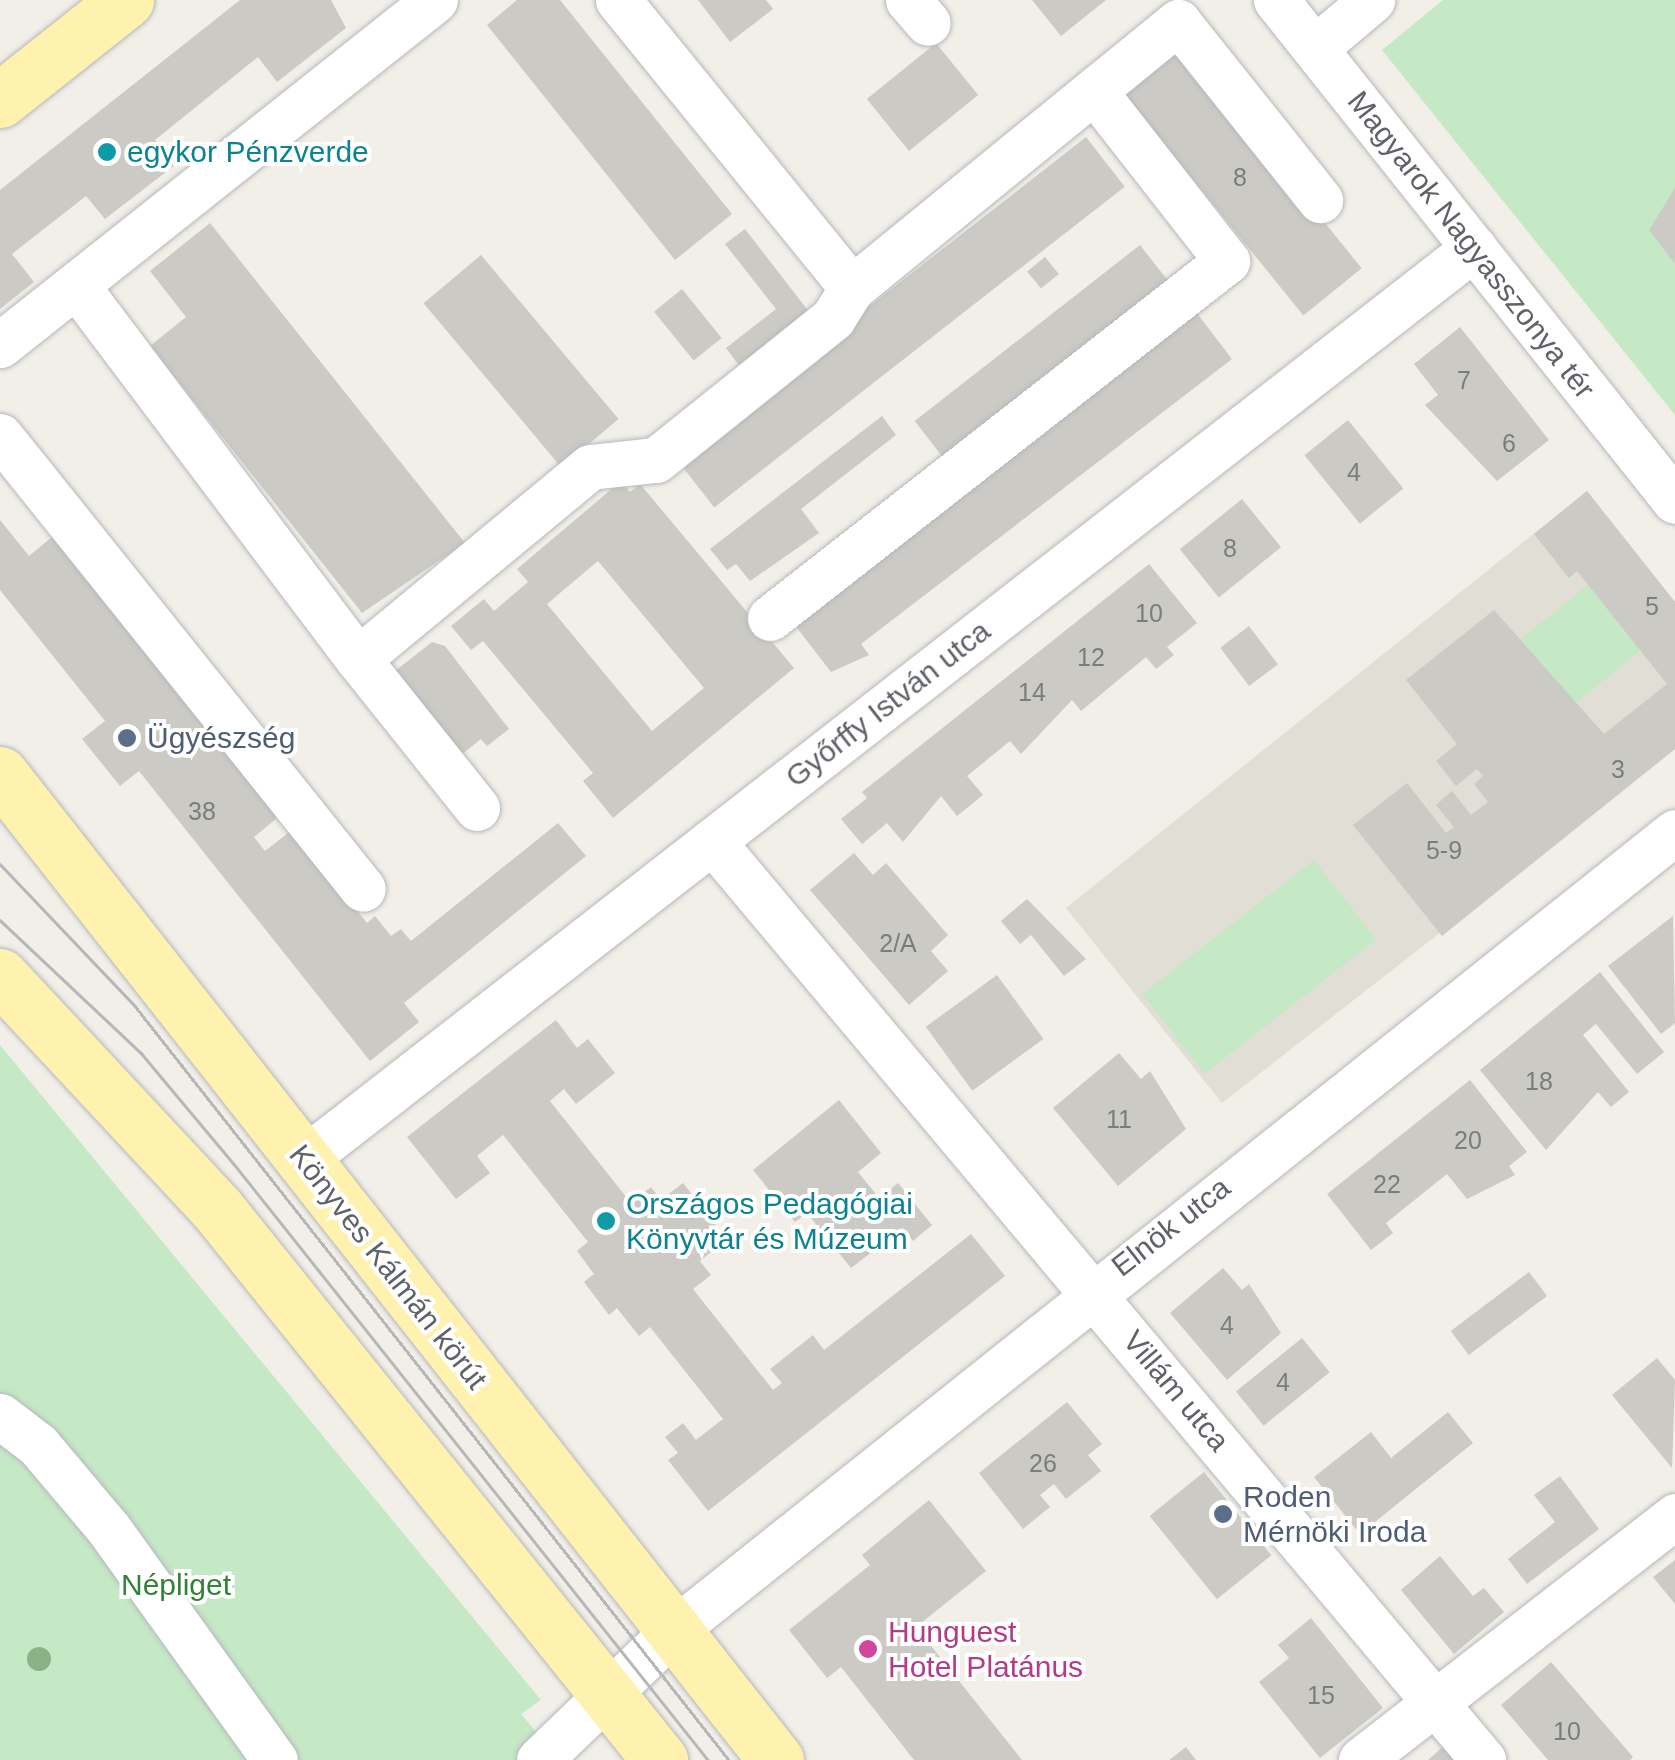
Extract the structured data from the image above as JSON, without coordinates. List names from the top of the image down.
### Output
{
  "streets": {
    "main road": ["Könyves Kálmán körút"],
    "street": [
      "Magyarok Nagyasszonya tér",
      "Győrffy István utca",
      "Elnök utca",
      "Villám utca"
    ]
  },
  "crossings": [
    ["Magyarok Nagyasszonya tér", "Győrffy István utca"],
    ["Győrffy István utca", "Könyves Kálmán körút"],
    ["Győrffy István utca", "Villám utca"],
    ["Elnök utca", "Könyves Kálmán körút"],
    ["Elnök utca", "Villám utca"]
  ],
  "parks": ["Népliget"],
  "places": [
    "egykor Pénzverde",
    "Ügyészség",
    "Országos Pedagógiai Könyvtár és Múzeum",
    "Roden Mérnöki Iroda",
    "Hunguest Hotel Platánus"
  ],
  "house_numbers": [
    "8",
    "7",
    "6",
    "4",
    "8",
    "5",
    "10",
    "12",
    "14",
    "3",
    "38",
    "5-9",
    "2/A",
    "18",
    "11",
    "20",
    "22",
    "4",
    "4",
    "26",
    "15",
    "10"
  ]
}
